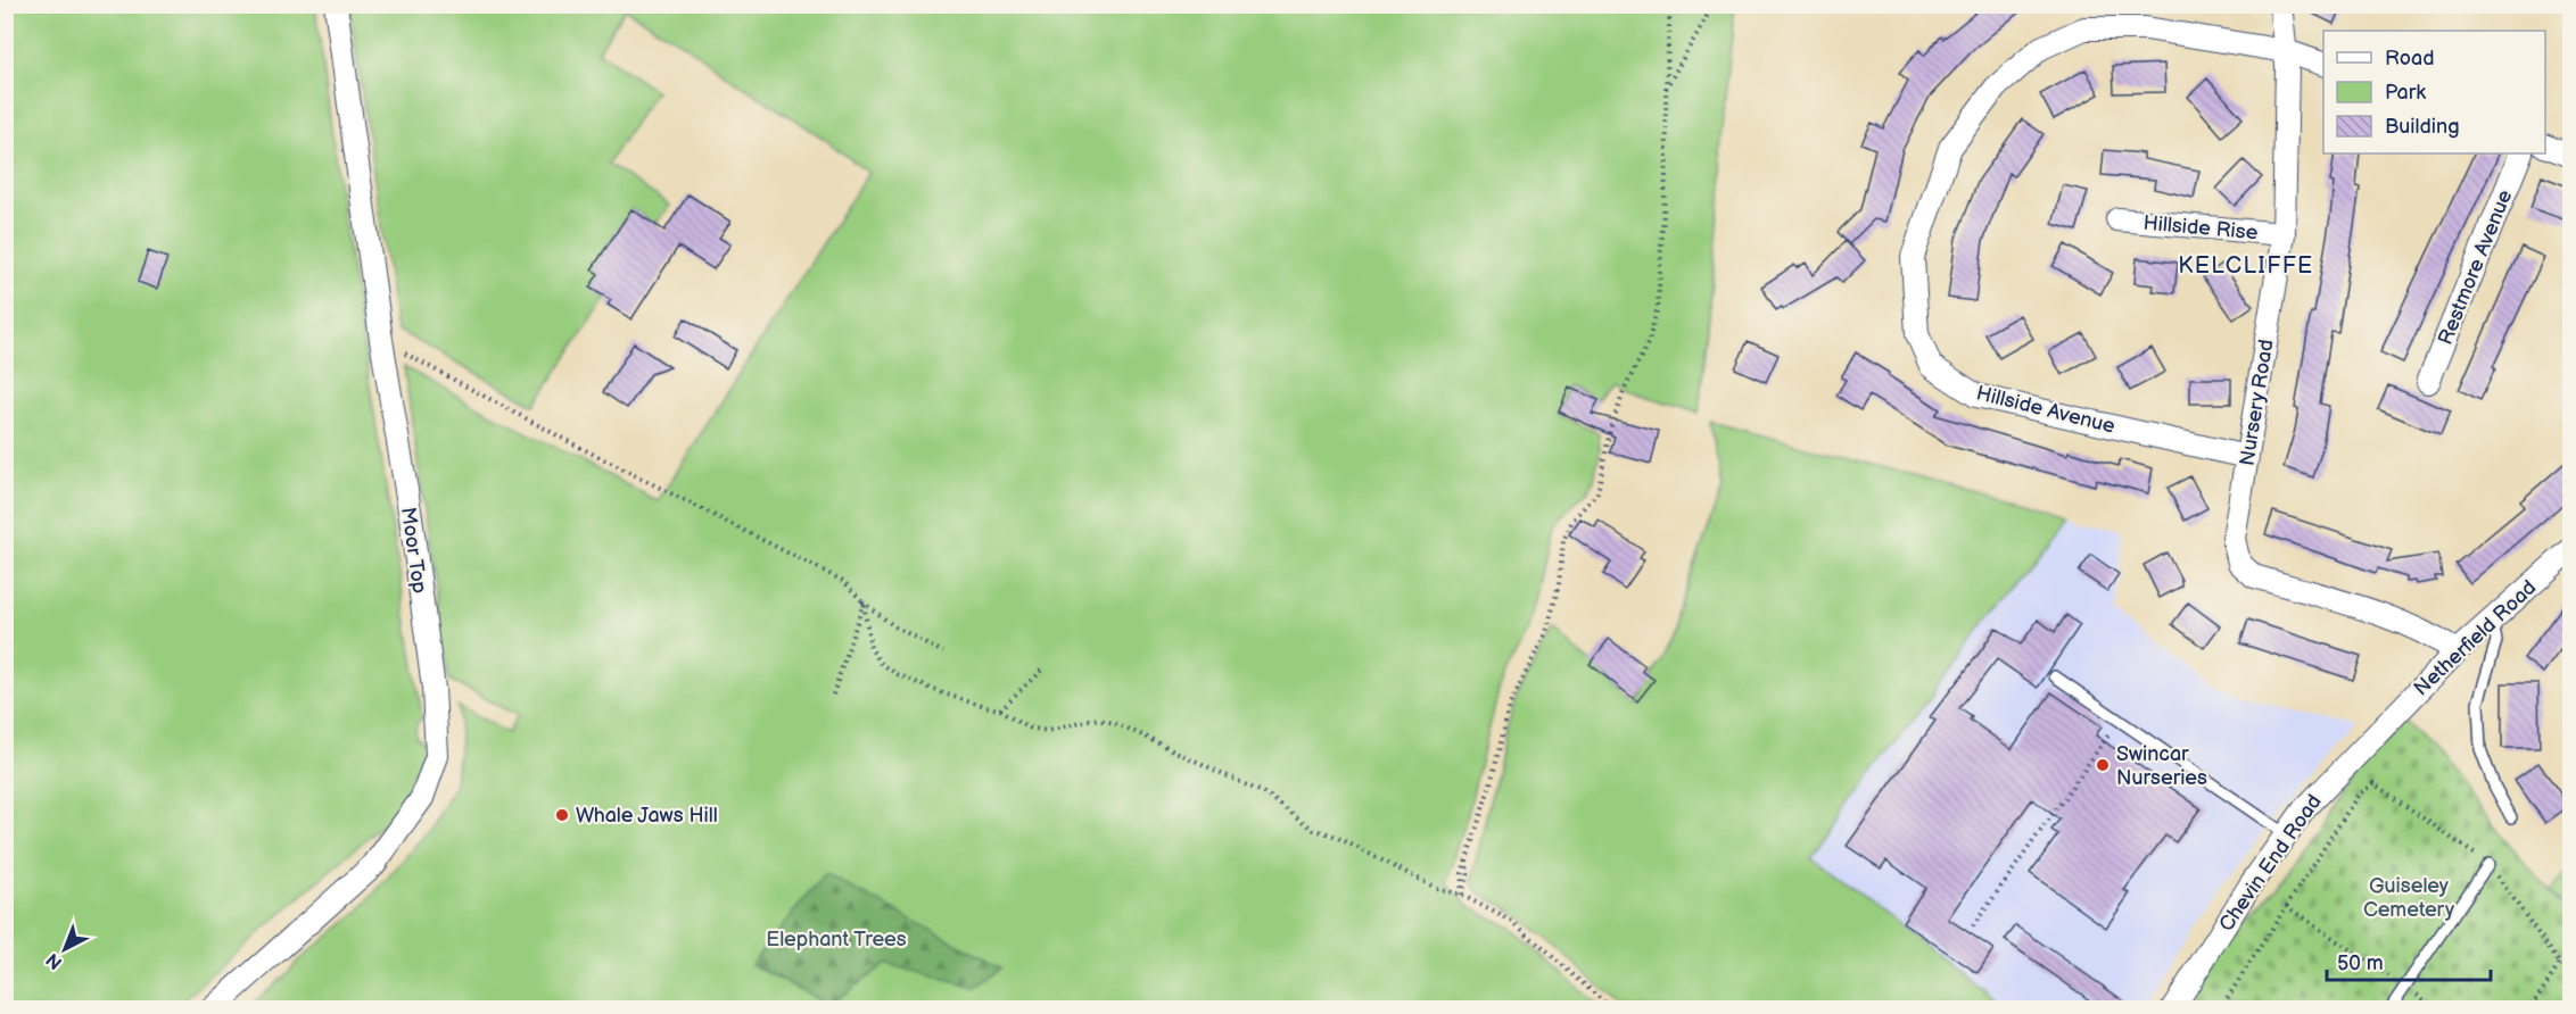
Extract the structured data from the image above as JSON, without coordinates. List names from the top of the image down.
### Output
{
  "streets": {
    "street": [
      "Hillside Rise",
      "Restmore Avenue",
      "Nursery Road",
      "Hillside Avenue",
      "Moor Top",
      "Netherfield Road",
      "Chevin End Road"
    ]
  },
  "crossings": [
    ["Hillside Rise", "Nursery Road"],
    ["Nursery Road", "Hillside Avenue"],
    ["Nursery Road", "Netherfield Road"],
    ["Netherfield Road", "Chevin End Road"]
  ],
  "districts": ["KELCLIFFE"],
  "parks": ["Guiseley Cemetery", "Elephant Trees"],
  "places": ["Swincar Nurseries", "Whale Jaws Hill"],
  "legend": ["Road", "Park", "Building"],
  "scale_bar": "50 m",
  "north": "bottom left"
}
